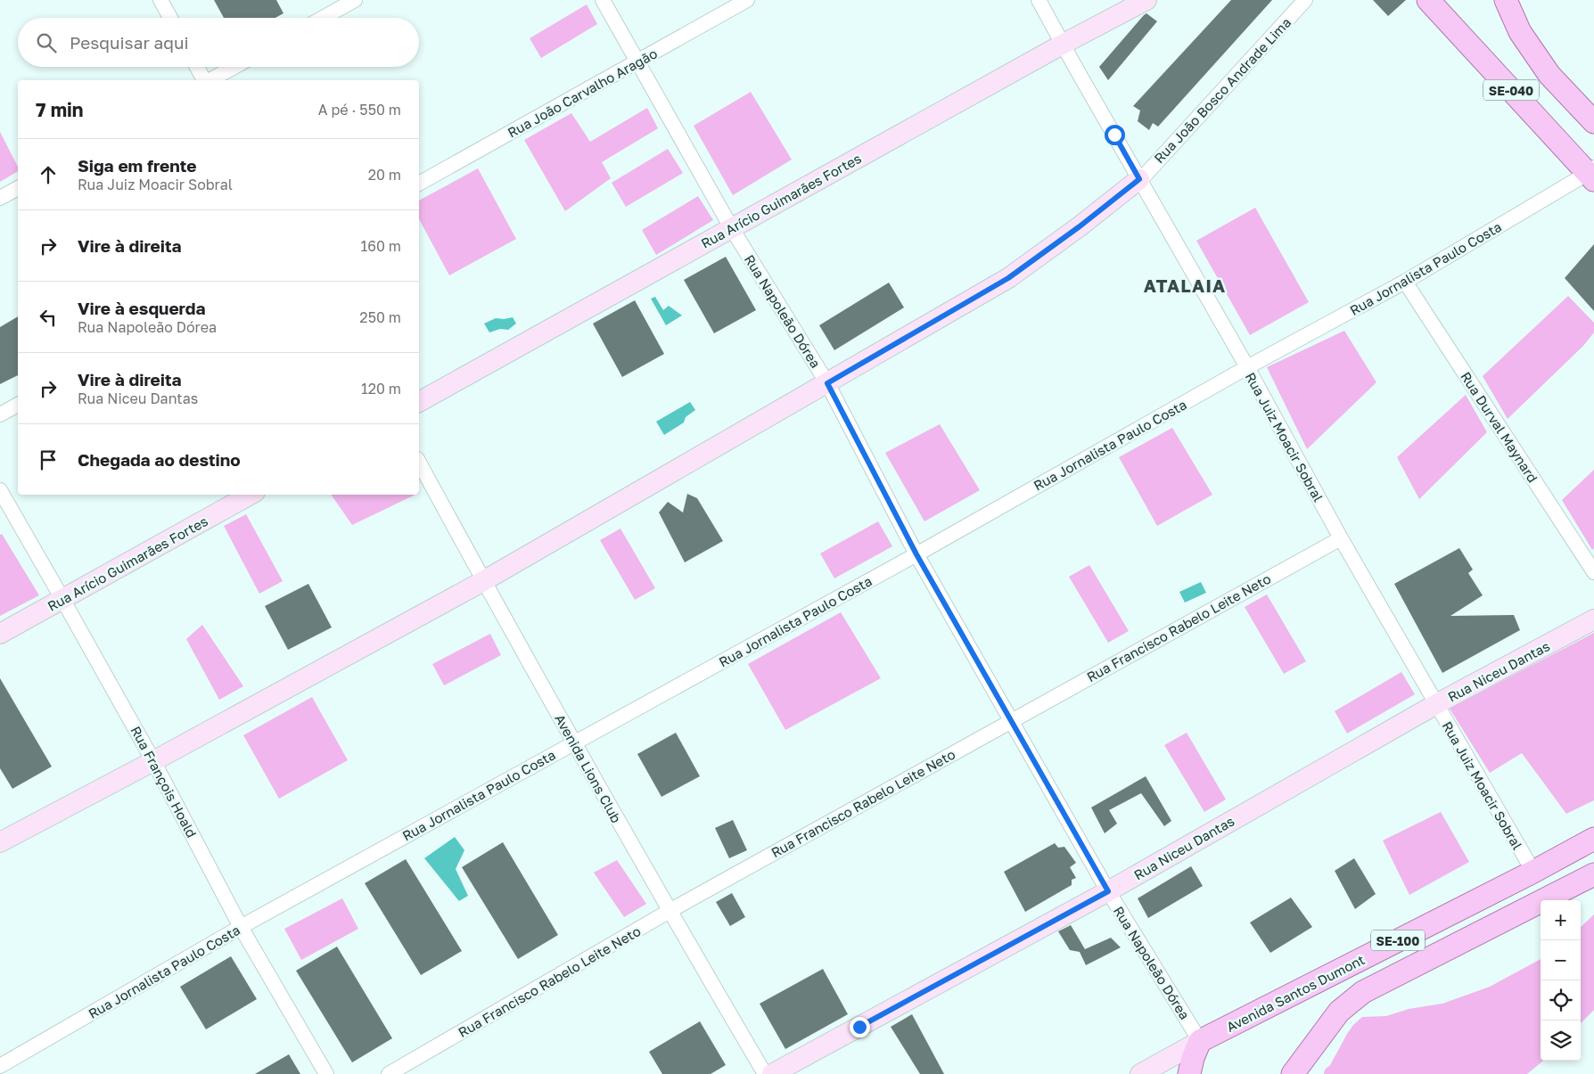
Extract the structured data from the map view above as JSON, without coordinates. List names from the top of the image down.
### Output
{
  "streets": {
    "main road": ["SE-040", "SE-100", "Avenida Santos Dumont"],
    "street": [
      "Rua João Bosco Andrade Lima",
      "Rua João Carvalho Aragão",
      "Rua Arício Guimarães Fortes",
      "Rua Jornalista Paulo Costa",
      "Rua Napoleão Dórea",
      "Rua Durval Maynard",
      "Rua Juiz Moacir Sobral",
      "Rua Francisco Rabelo Leite Neto",
      "Rua Niceu Dantas",
      "Avenida Lions Club",
      "Rua François Hoald"
    ]
  },
  "crossings": [
    ["Rua João Bosco Andrade Lima", "Rua Juiz Moacir Sobral"],
    ["SE-040", "Rua Jornalista Paulo Costa"],
    ["Rua João Carvalho Aragão", "Rua Napoleão Dórea"],
    ["Rua Arício Guimarães Fortes", "Rua Napoleão Dórea"],
    ["Rua Arício Guimarães Fortes", "Rua Juiz Moacir Sobral"],
    ["Rua Arício Guimarães Fortes", "Rua François Hoald"],
    ["Rua Jornalista Paulo Costa", "Rua Napoleão Dórea"],
    ["Rua Jornalista Paulo Costa", "Rua Durval Maynard"],
    ["Rua Jornalista Paulo Costa", "Rua Juiz Moacir Sobral"],
    ["Rua Jornalista Paulo Costa", "Avenida Lions Club"],
    ["Rua Jornalista Paulo Costa", "Rua François Hoald"],
    ["Rua Napoleão Dórea", "Rua Francisco Rabelo Leite Neto"],
    ["Rua Napoleão Dórea", "Rua Niceu Dantas"],
    ["Rua Napoleão Dórea", "Avenida Santos Dumont"],
    ["Rua Juiz Moacir Sobral", "Rua Francisco Rabelo Leite Neto"],
    ["Rua Juiz Moacir Sobral", "Rua Niceu Dantas"],
    ["Rua Juiz Moacir Sobral", "Avenida Santos Dumont"],
    ["Rua Francisco Rabelo Leite Neto", "Avenida Lions Club"]
  ],
  "districts": ["ATALAIA"],
  "page": {
    "search": "Pesquisar aqui",
    "heading": ["7 min", "A pé · 550 m"],
    "list": [
      ["Siga em frente", "Rua Juiz Moacir Sobral", "20 m"],
      ["Vire à direita", "160 m"],
      ["Vire à esquerda", "Rua Napoleão Dórea", "250 m"],
      ["Vire à direita", "Rua Niceu Dantas", "120 m"],
      "Chegada ao destino"
    ],
    "map_buttons": ["+", "−"]
  }
}
